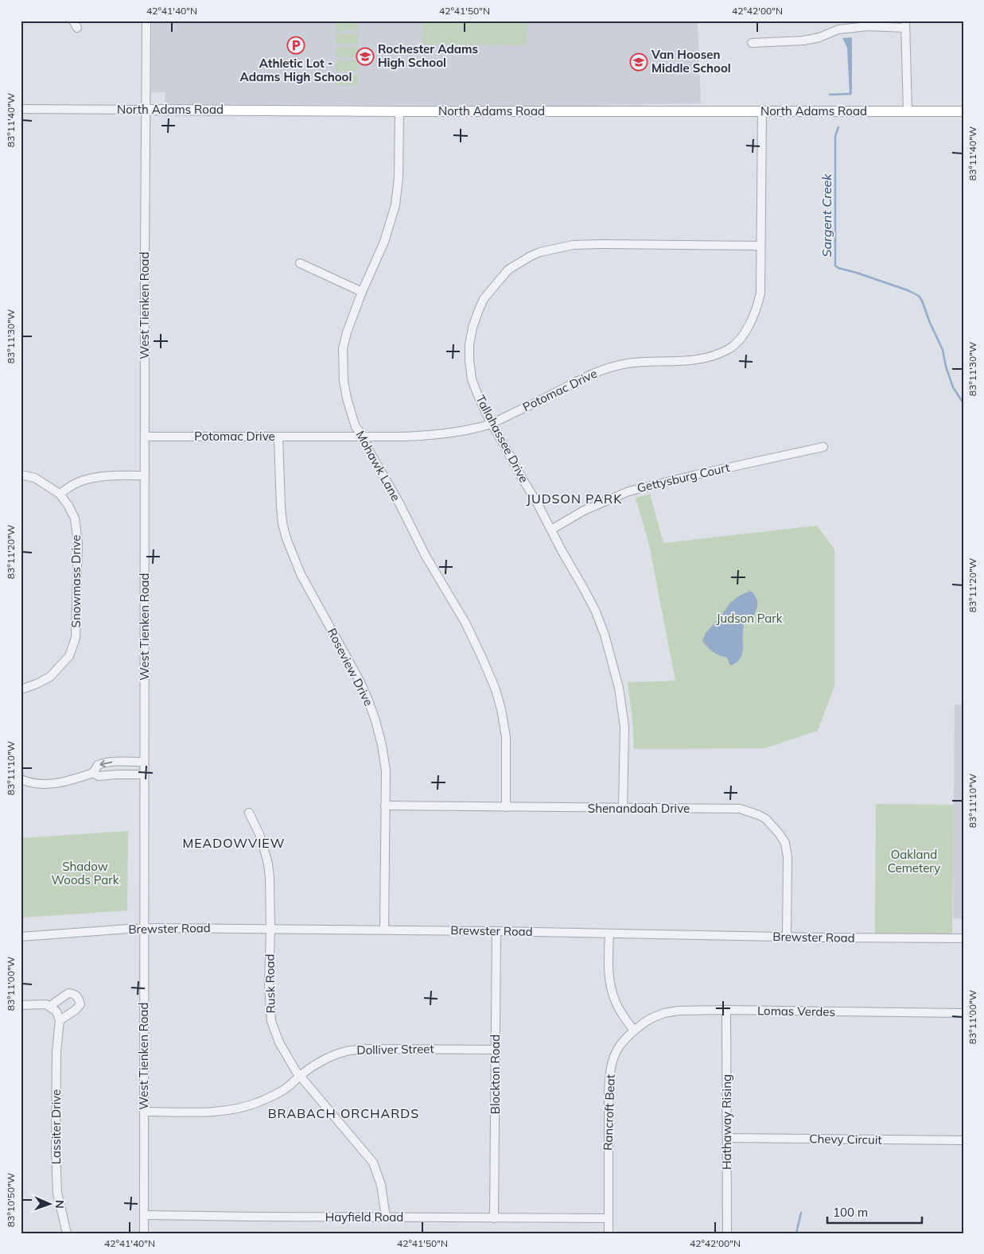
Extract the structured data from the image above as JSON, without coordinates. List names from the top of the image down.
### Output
{
  "streets": {
    "main road": ["North Adams Road"],
    "street": [
      "West Tienken Road",
      "Potomac Drive",
      "Tallahassee Drive",
      "Mohawk Lane",
      "Gettysburg Court",
      "Snowmass Drive",
      "Roseview Drive",
      "Shenandoah Drive",
      "Brewster Road",
      "Rusk Road",
      "Lomas Verdes",
      "Dolliver Street",
      "Blockton Road",
      "Rancroft Beat",
      "Hathaway Rising",
      "Lassiter Drive",
      "Chevy Circuit",
      "Hayfield Road"
    ]
  },
  "crossings": [
    ["North Adams Road", "West Tienken Road"],
    ["North Adams Road", "Potomac Drive"],
    ["North Adams Road", "Mohawk Lane"],
    ["West Tienken Road", "Potomac Drive"],
    ["West Tienken Road", "Brewster Road"],
    ["West Tienken Road", "Dolliver Street"],
    ["West Tienken Road", "Hayfield Road"],
    ["Potomac Drive", "Tallahassee Drive"],
    ["Potomac Drive", "Mohawk Lane"],
    ["Potomac Drive", "Roseview Drive"],
    ["Tallahassee Drive", "Gettysburg Court"],
    ["Tallahassee Drive", "Shenandoah Drive"],
    ["Mohawk Lane", "Shenandoah Drive"],
    ["Roseview Drive", "Shenandoah Drive"],
    ["Roseview Drive", "Brewster Road"],
    ["Shenandoah Drive", "Brewster Road"],
    ["Brewster Road", "Rusk Road"],
    ["Brewster Road", "Blockton Road"],
    ["Rusk Road", "Dolliver Street"],
    ["Rusk Road", "Hayfield Road"],
    ["Lomas Verdes", "Rancroft Beat"],
    ["Lomas Verdes", "Hathaway Rising"],
    ["Dolliver Street", "Blockton Road"],
    ["Blockton Road", "Hayfield Road"],
    ["Rancroft Beat", "Hayfield Road"],
    ["Hathaway Rising", "Chevy Circuit"]
  ],
  "districts": ["JUDSON PARK", "MEADOWVIEW", "BRABACH ORCHARDS"],
  "water": ["Sargent Creek"],
  "parks": ["Judson Park", "Oakland Cemetery", "Shadow Woods Park"],
  "places": {
    "parking": ["Athletic Lot - Adams High School"],
    "school or university": ["Rochester Adams High School", "Van Hoosen Middle School"]
  },
  "scale_bar": "100 m",
  "north": "right",
  "coordinates": [
    "42°41'40\"N",
    "42°41'50\"N",
    "42°42'00\"N",
    "83°11'40\"W",
    "83°11'30\"W",
    "83°11'20\"W",
    "83°11'10\"W",
    "83°11'00\"W",
    "83°10'50\"W"
  ]
}
